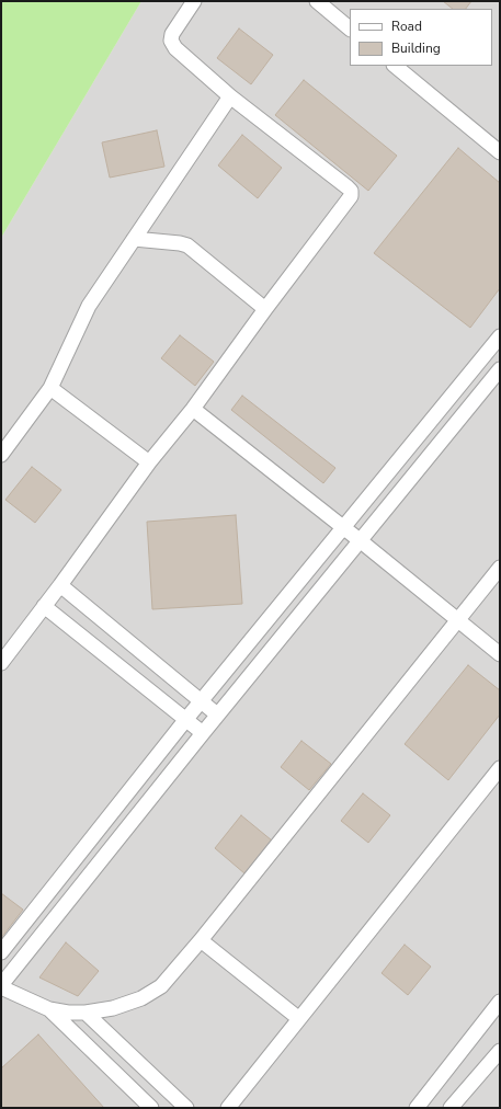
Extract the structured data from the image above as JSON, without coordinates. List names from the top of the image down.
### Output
{
  "legend": ["Road", "Building"]
}
